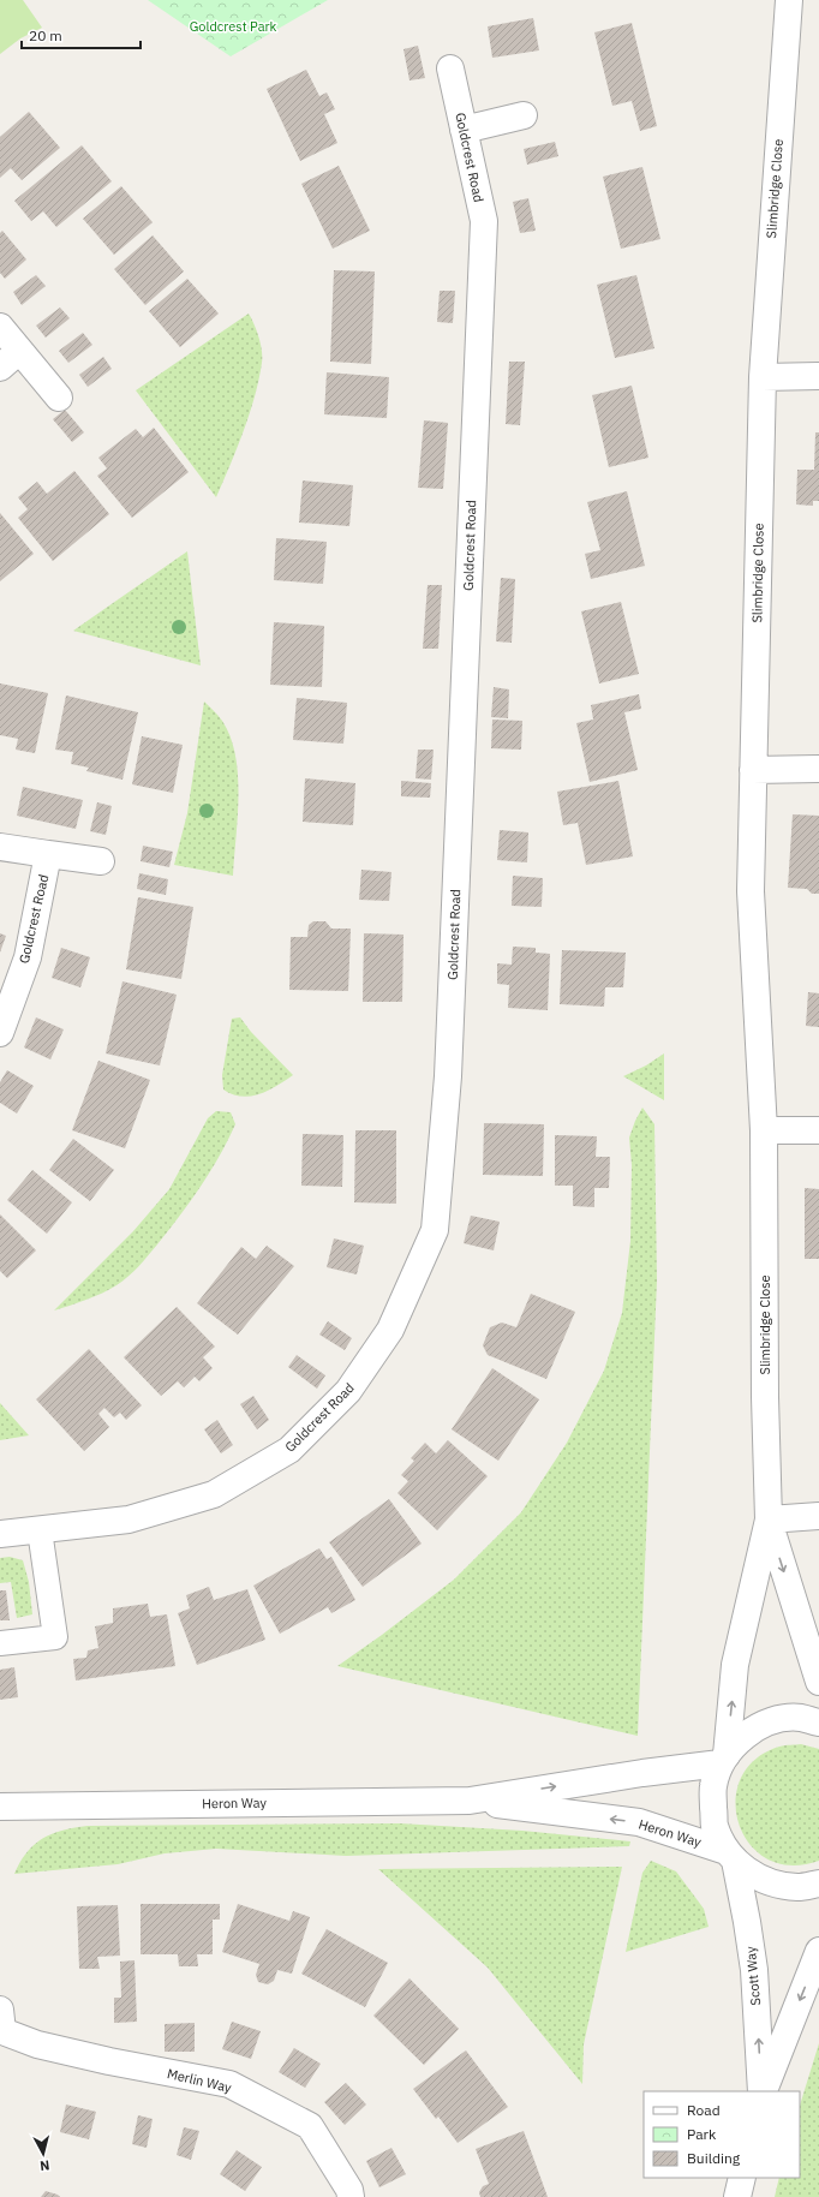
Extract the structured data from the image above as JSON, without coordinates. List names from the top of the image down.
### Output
{
  "streets": {
    "street": [
      "Goldcrest Road",
      "Slimbridge Close",
      "Heron Way",
      "Scott Way",
      "Merlin Way"
    ]
  },
  "crossings": [
    ["Slimbridge Close", "Heron Way"],
    ["Heron Way", "Scott Way"]
  ],
  "parks": ["Goldcrest Park"],
  "legend": ["Road", "Park", "Building"],
  "scale_bar": "20 m",
  "north": "bottom"
}
